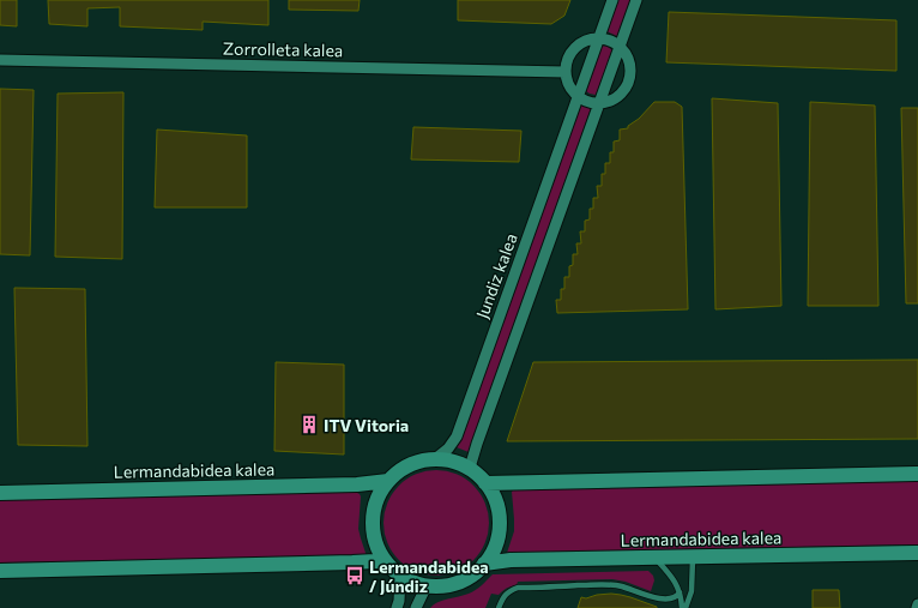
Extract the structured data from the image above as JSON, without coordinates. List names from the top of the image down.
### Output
{
  "streets": {
    "street": ["Zorrolleta kalea", "Jundiz kalea", "Lermandabidea kalea"]
  },
  "crossings": [
    ["Jundiz kalea", "Lermandabidea kalea"]
  ],
  "places": {
    "building": ["ITV Vitoria"],
    "bus stop": ["Lermandabidea / Júndiz"]
  }
}
